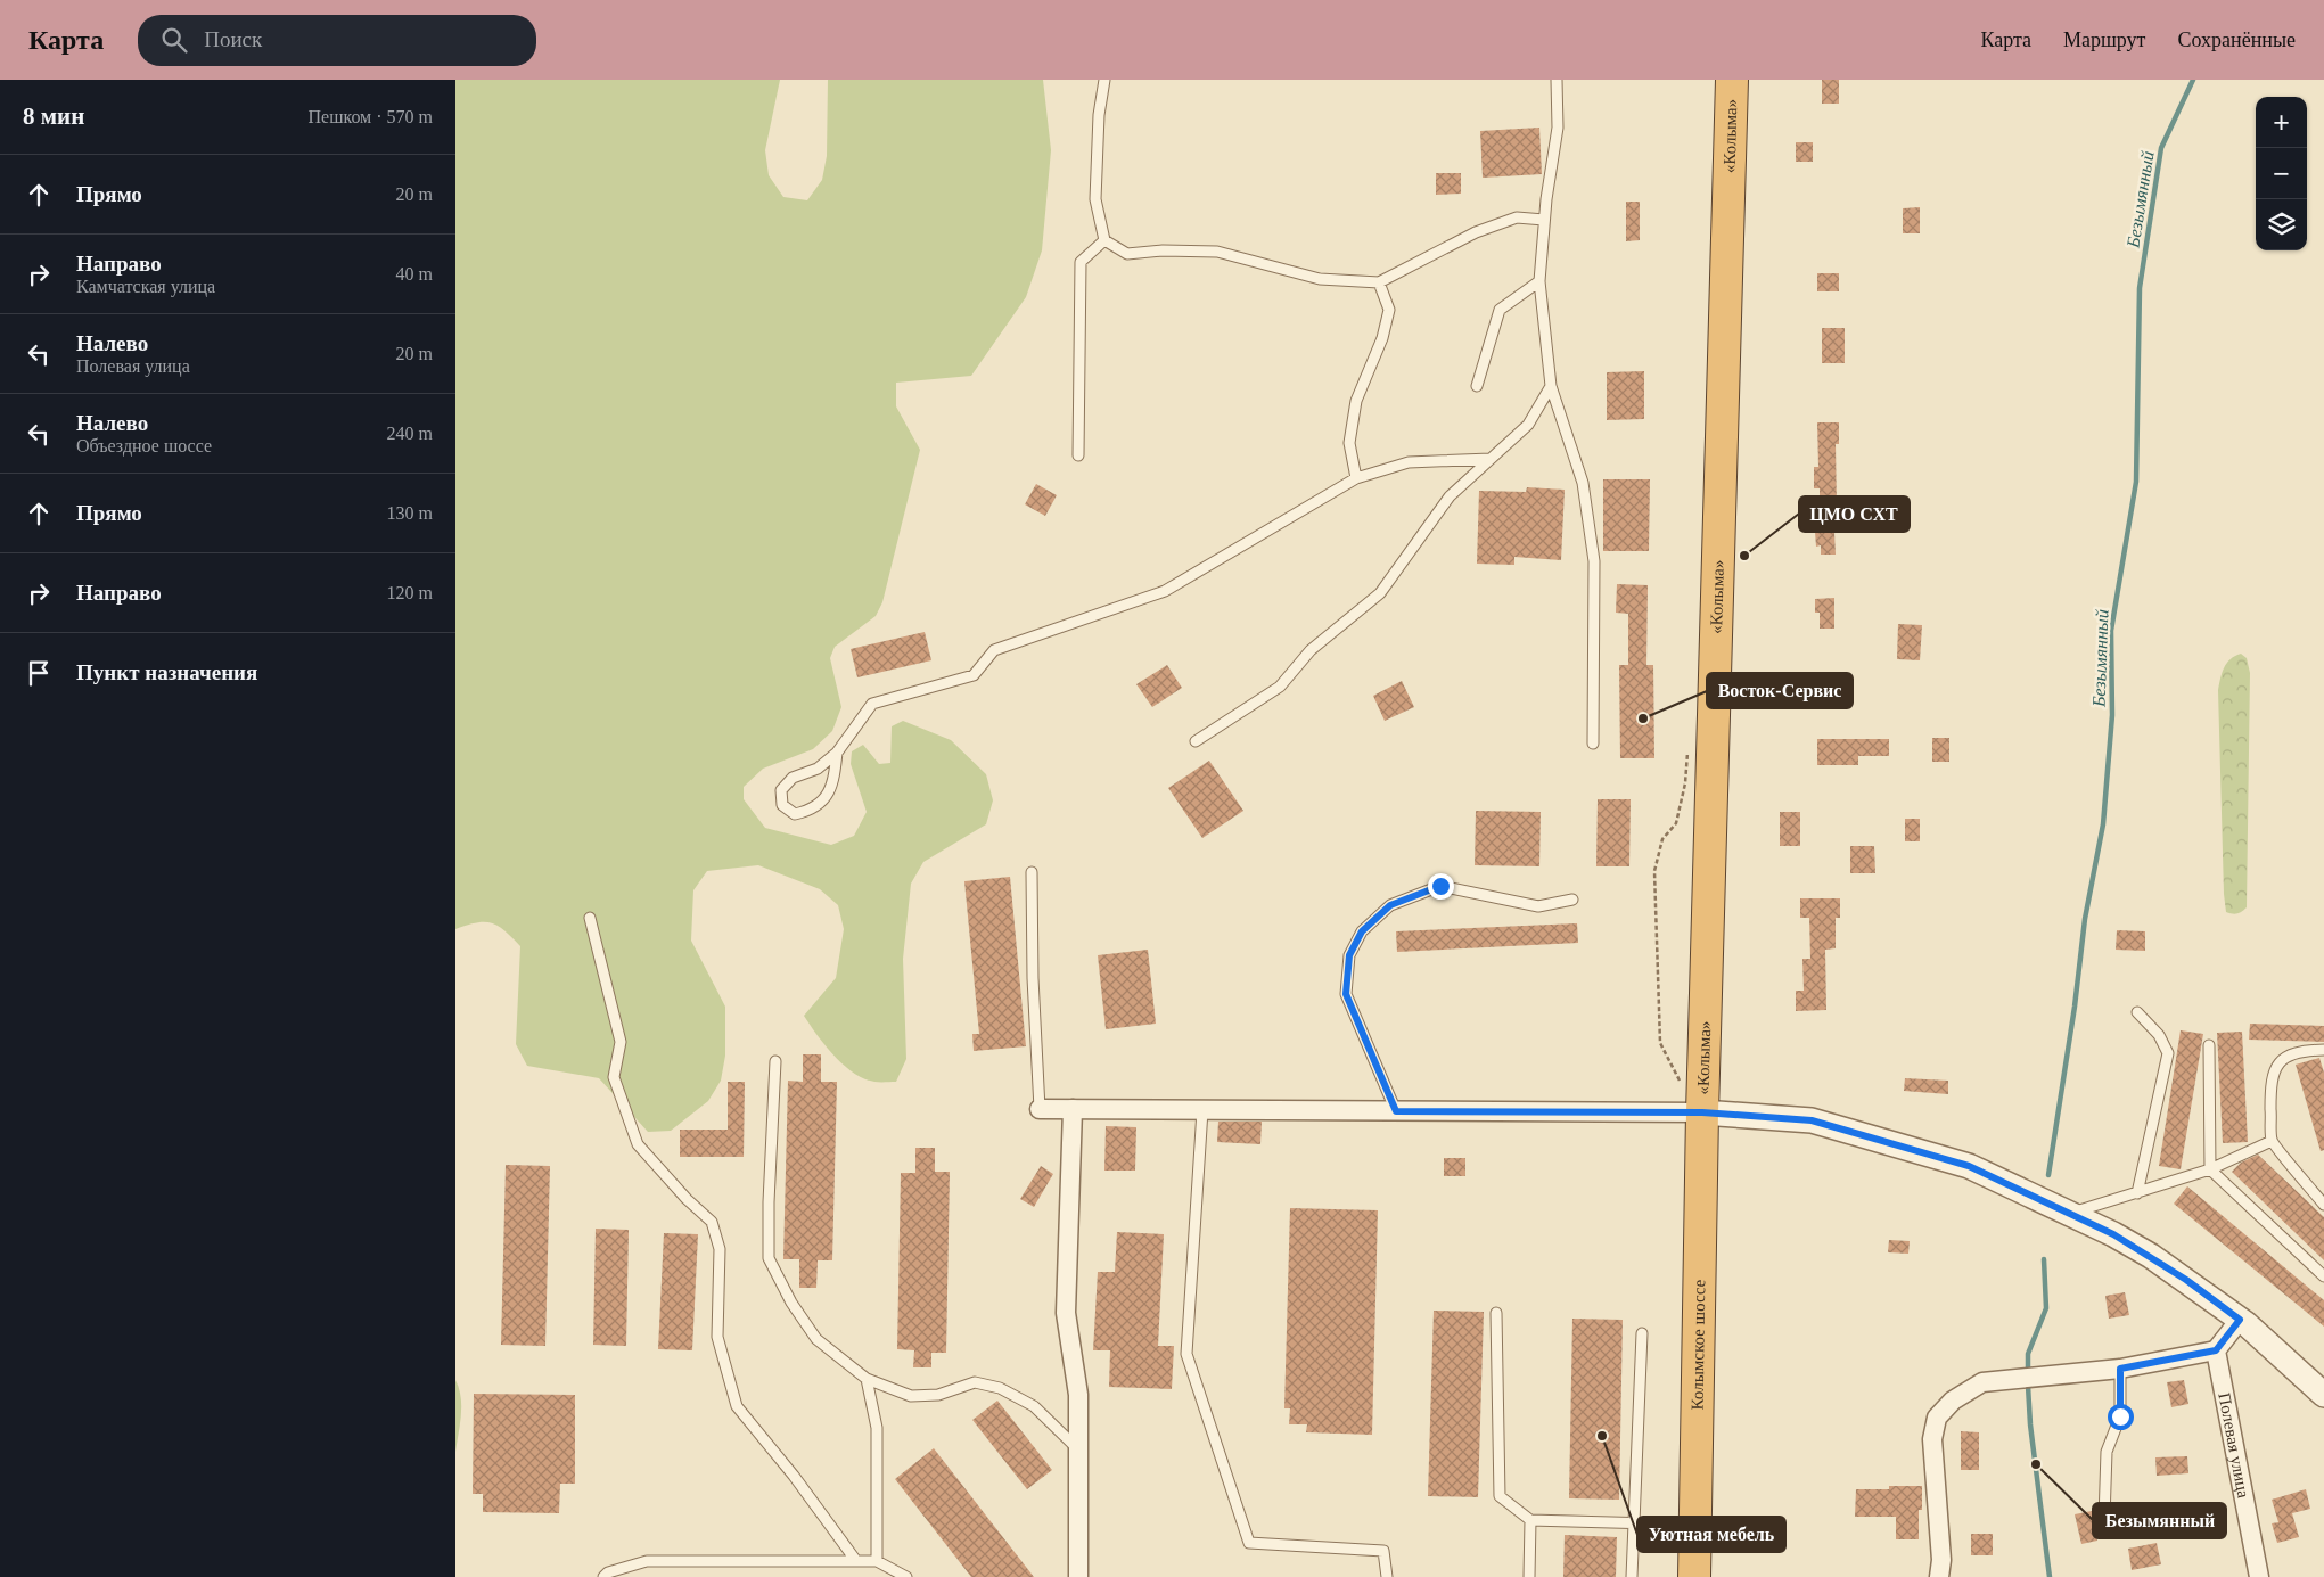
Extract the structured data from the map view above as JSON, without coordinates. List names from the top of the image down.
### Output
{
  "streets": {
    "highway": ["«Колыма»", "Колымское шоссе"],
    "street": ["Полевая улица"]
  },
  "crossings": [
    ["«Колыма»", "Колымское шоссе"]
  ],
  "water": ["Безымянный"],
  "places": [
    "ЦМО СХТ",
    "Восток-Сервис",
    "Уютная мебель",
    "Безымянный"
  ],
  "page": {
    "header": "Карта",
    "search": "Поиск",
    "nav": ["Карта", "Маршрут", "Сохранённые"],
    "heading": ["8 мин", "Пешком · 570 m"],
    "map_buttons": ["+", "−"],
    "list": [
      ["Прямо", "20 m"],
      ["Направо", "Камчатская улица", "40 m"],
      ["Налево", "Полевая улица", "20 m"],
      ["Налево", "Объездное шоссе", "240 m"],
      ["Прямо", "130 m"],
      ["Направо", "120 m"],
      "Пункт назначения"
    ]
  }
}
